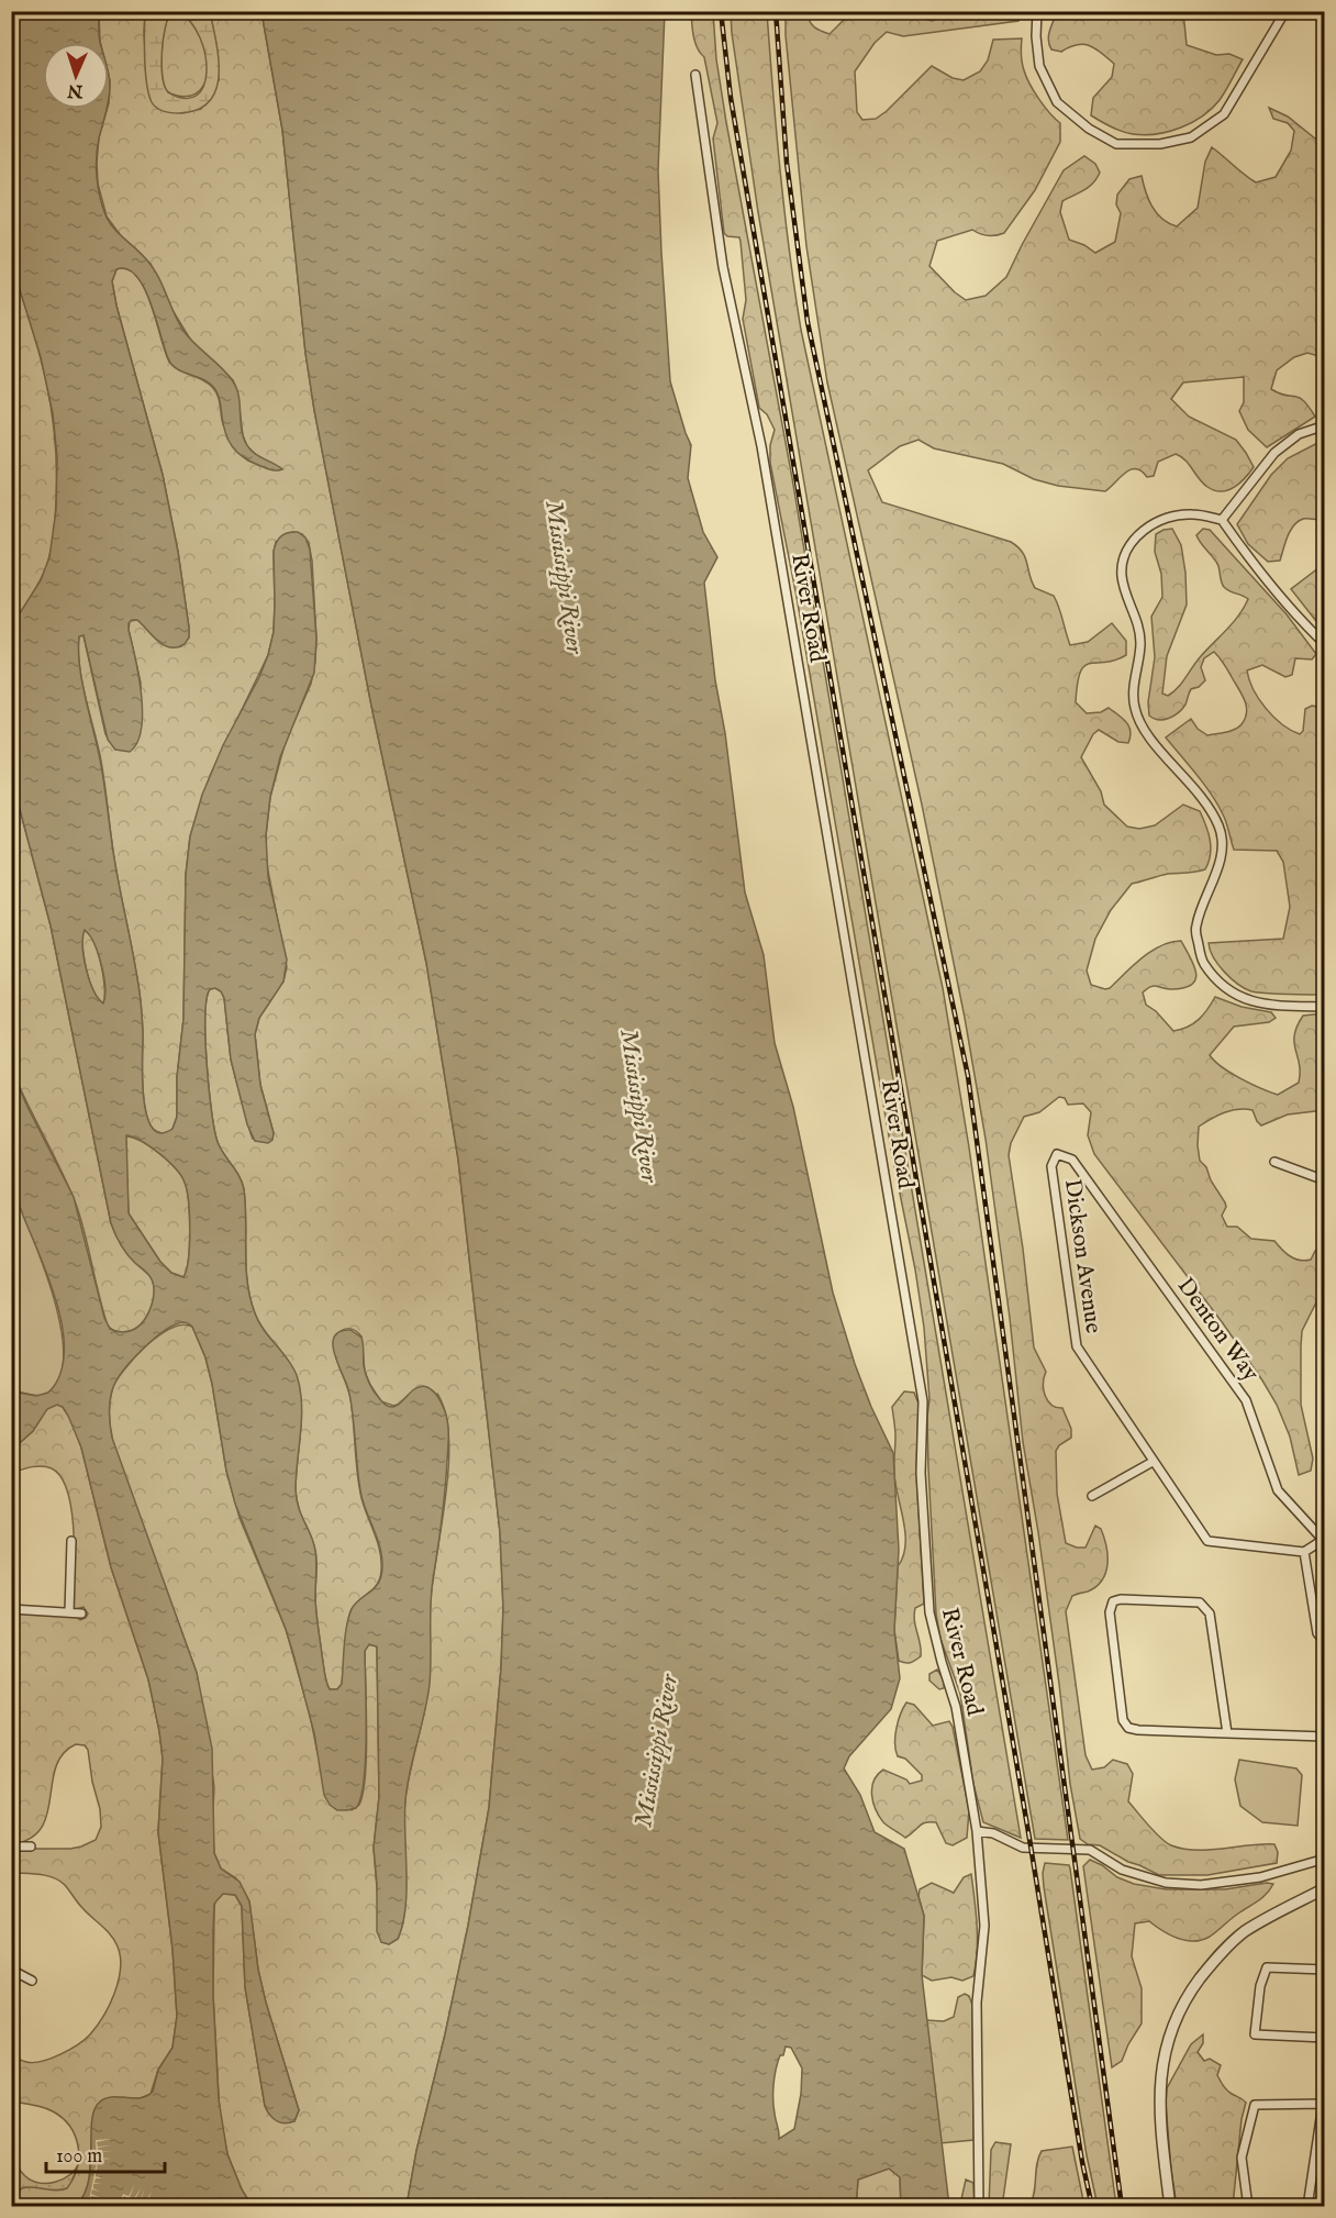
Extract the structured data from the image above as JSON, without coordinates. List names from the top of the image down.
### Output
{
  "streets": {
    "street": ["River Road", "Dickson Avenue", "Denton Way"]
  },
  "crossings": [
    ["Dickson Avenue", "Denton Way"]
  ],
  "water": ["Mississippi River"],
  "scale_bar": "100 m",
  "north": "bottom"
}
